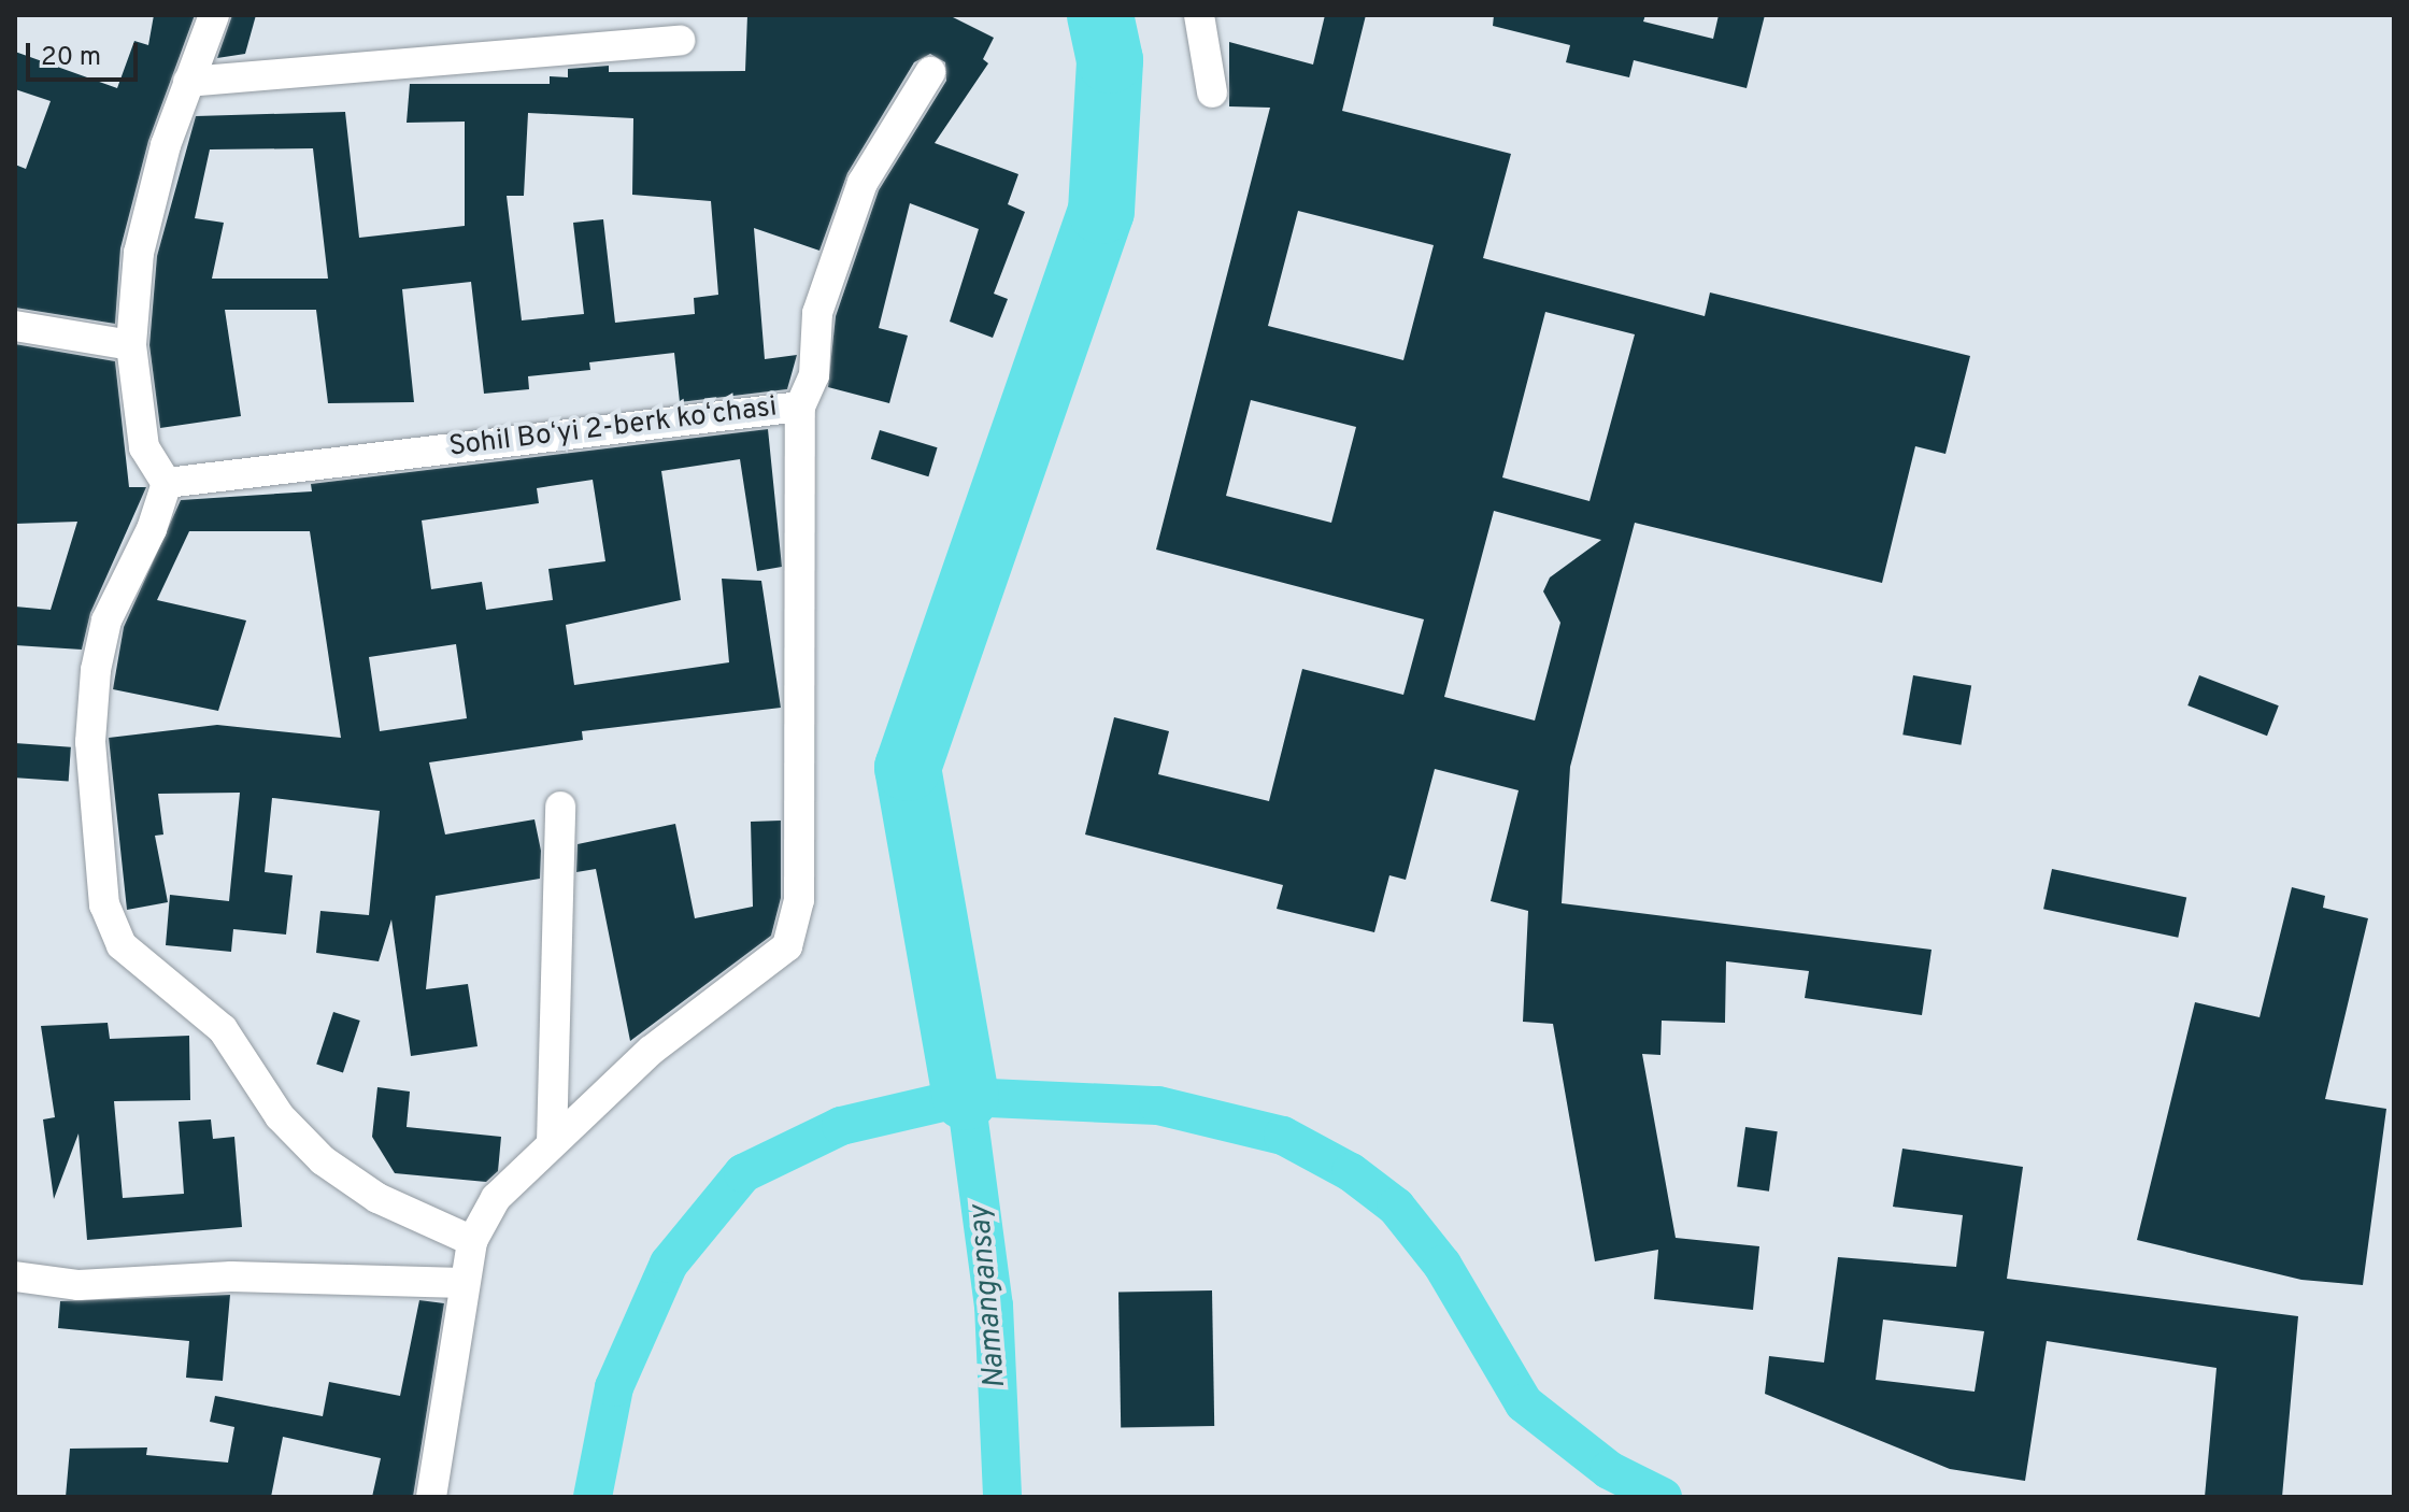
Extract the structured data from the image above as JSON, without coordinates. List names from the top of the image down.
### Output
{
  "streets": {
    "street": ["Sohil Boʻyi 2-berk koʻchasi"]
  },
  "water": ["Namangansay"],
  "scale_bar": "20 m"
}
